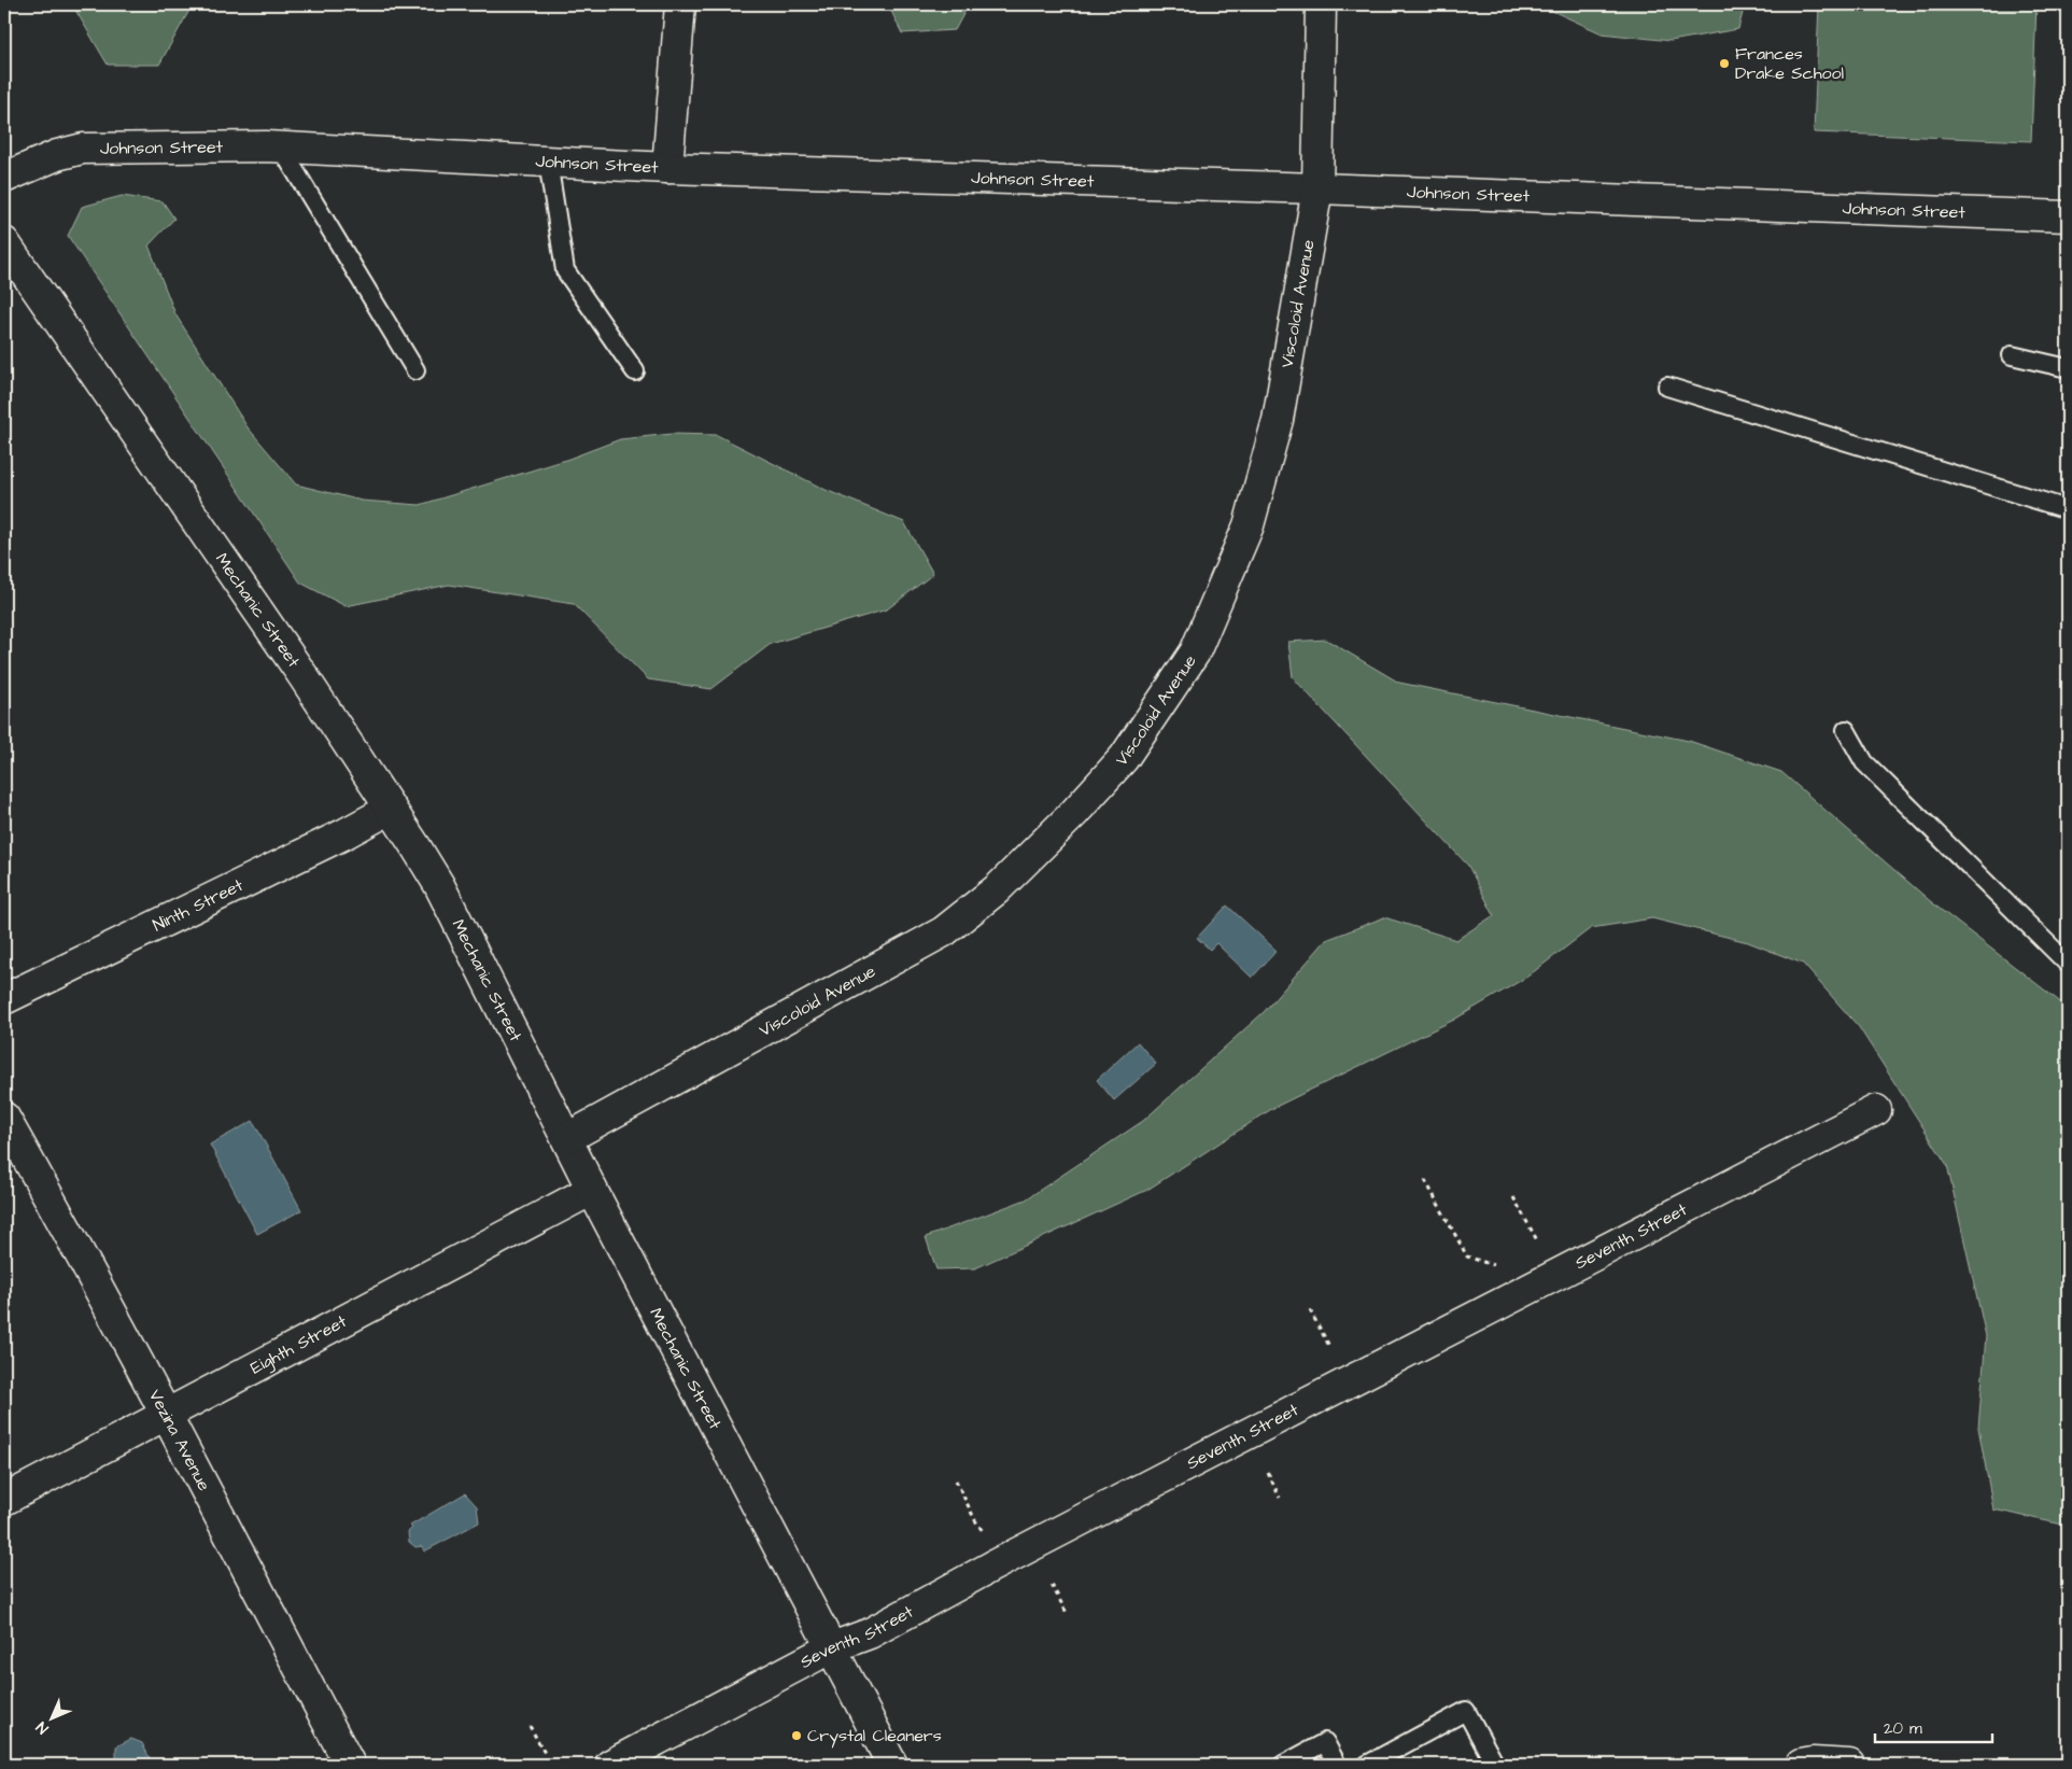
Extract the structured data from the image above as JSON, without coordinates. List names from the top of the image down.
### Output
{
  "streets": {
    "street": [
      "Johnson Street",
      "Viscoloid Avenue",
      "Mechanic Street",
      "Ninth Street",
      "Seventh Street",
      "Eighth Street",
      "Vezina Avenue"
    ]
  },
  "crossings": [
    ["Johnson Street", "Viscoloid Avenue"],
    ["Viscoloid Avenue", "Mechanic Street"],
    ["Mechanic Street", "Ninth Street"],
    ["Mechanic Street", "Seventh Street"],
    ["Mechanic Street", "Eighth Street"],
    ["Eighth Street", "Vezina Avenue"]
  ],
  "places": ["Frances Drake School", "Crystal Cleaners"],
  "scale_bar": "20 m",
  "north": "bottom left"
}
